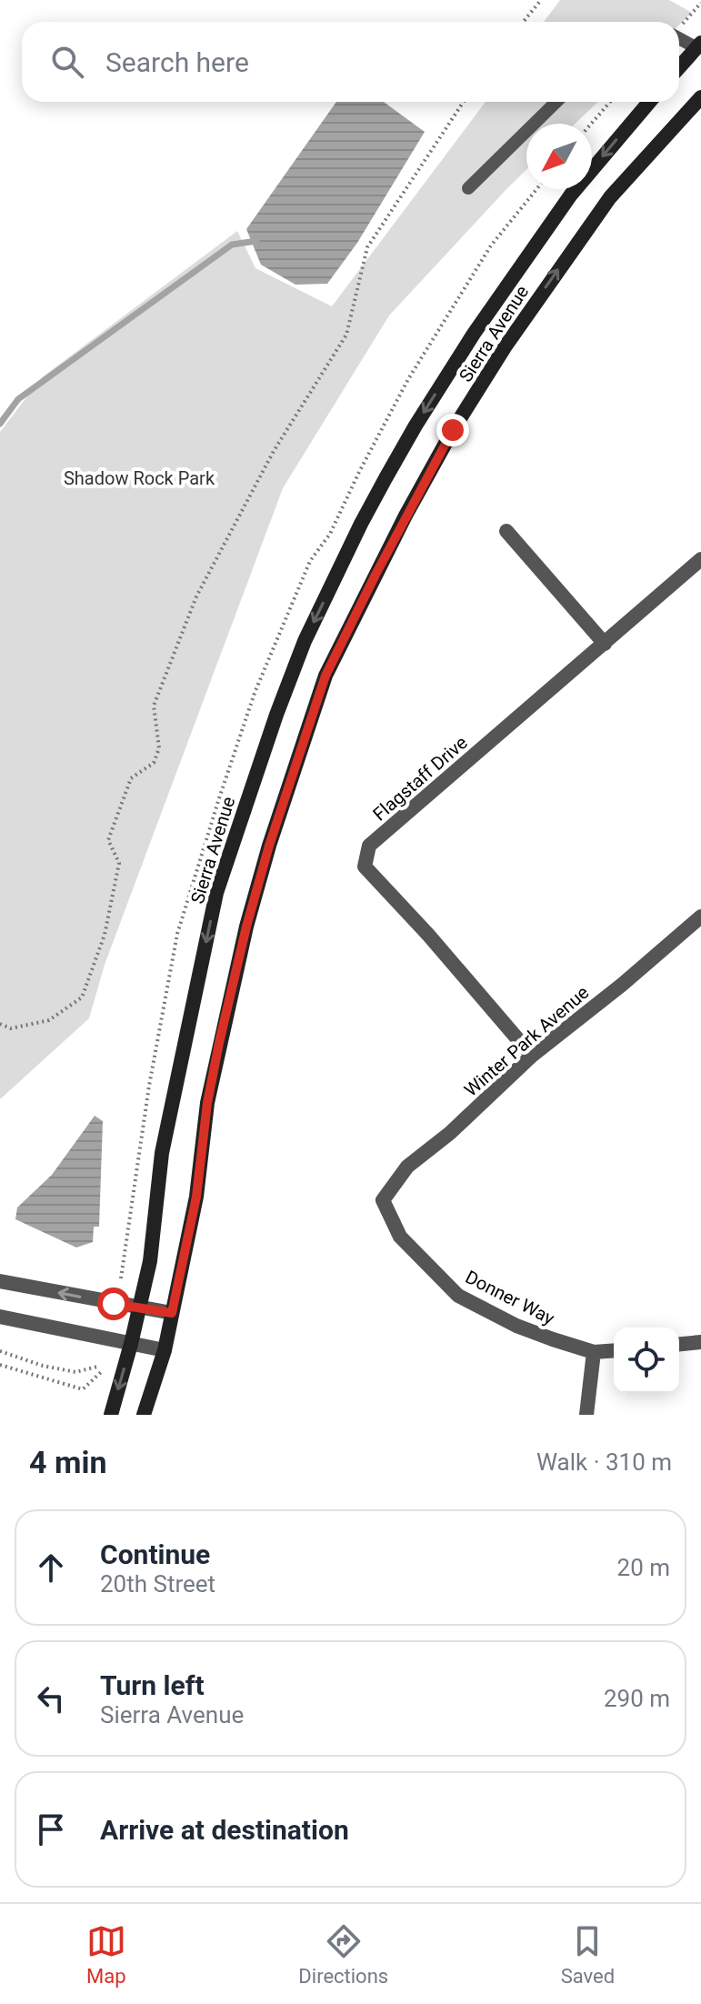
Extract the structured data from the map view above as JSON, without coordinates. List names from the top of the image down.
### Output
{
  "streets": {
    "main road": ["Sierra Avenue"],
    "street": ["Flagstaff Drive", "Winter Park Avenue", "Donner Way"]
  },
  "crossings": [
    ["Flagstaff Drive", "Winter Park Avenue"],
    ["Winter Park Avenue", "Donner Way"]
  ],
  "parks": ["Shadow Rock Park"],
  "north": "bottom left",
  "page": {
    "search": "Search here",
    "heading": ["4 min", "Walk · 310 m"],
    "list": [
      ["Continue", "20th Street", "20 m"],
      ["Turn left", "Sierra Avenue", "290 m"],
      "Arrive at destination"
    ],
    "nav": ["Map", "Directions", "Saved"]
  }
}
